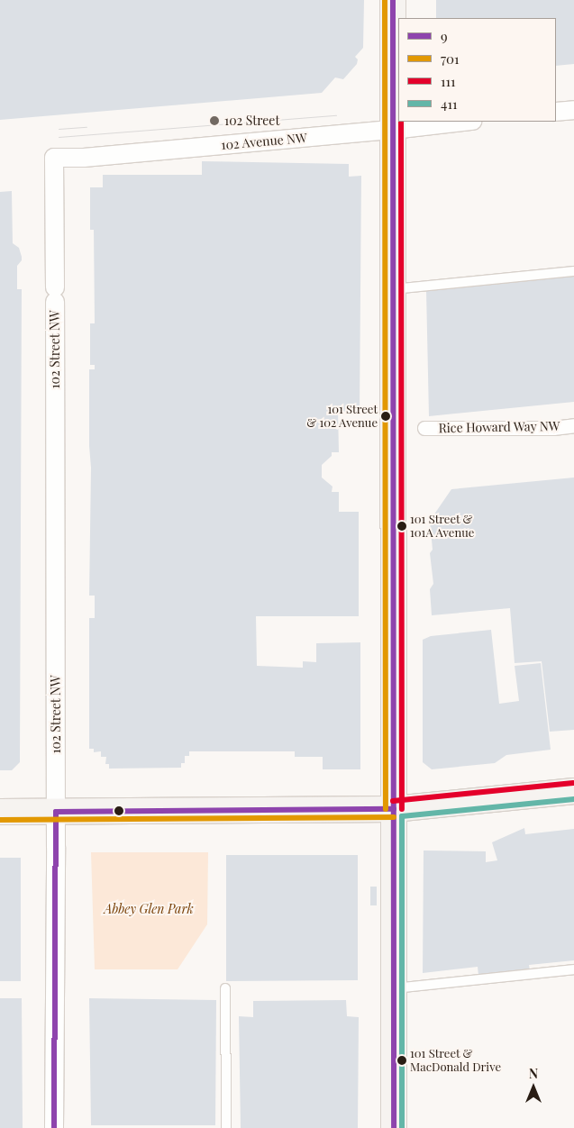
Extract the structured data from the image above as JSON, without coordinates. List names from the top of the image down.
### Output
{
  "streets": {
    "street": ["102 Avenue NW", "102 Street NW", "Rice Howard Way NW"]
  },
  "crossings": [
    ["102 Avenue NW", "102 Street NW"]
  ],
  "parks": ["Abbey Glen Park"],
  "places": [
    "102 Street",
    "101 Street & 102 Avenue",
    "101 Street & 101A Avenue",
    "101 Street & MacDonald Drive"
  ],
  "lines": [
    "transit line 9",
    "transit line 701",
    "transit line 111",
    "transit line 411"
  ],
  "legend": [
    "9",
    "701",
    "111",
    "411"
  ],
  "north": "top"
}
